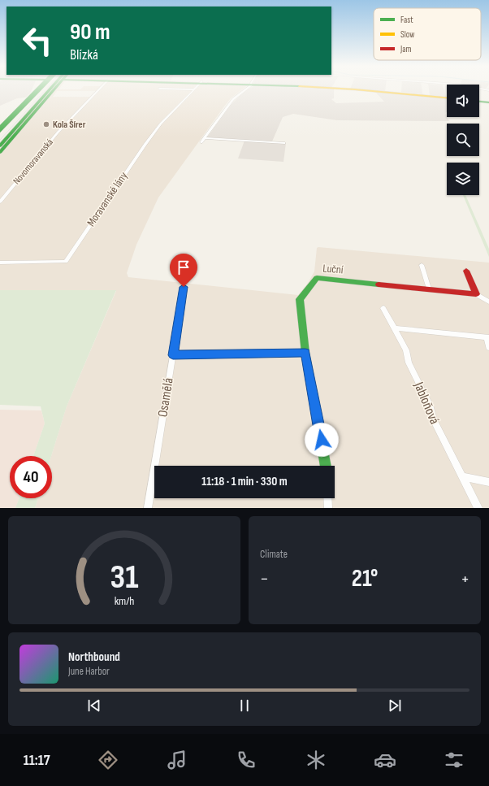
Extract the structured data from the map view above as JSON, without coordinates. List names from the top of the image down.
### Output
{
  "streets": {
    "main road": ["Luční"],
    "street": [
      "Novomoravanská",
      "Moravanské lány",
      "Osamělá",
      "Jabloňová"
    ]
  },
  "places": ["Kola Šírer"],
  "legend": ["Fast", "Slow", "Jam"],
  "page": {
    "turn": ["90 m", "Blízká"],
    "limit": "40",
    "trip": "11:18 · 1 min · 330 m",
    "tile": "Climate",
    "heat": ["−", "21°", "+"],
    "song": ["Northbound", "June Harbor"],
    "tabs": "11:17",
    "gauge": ["31", "km/h"]
  }
}
